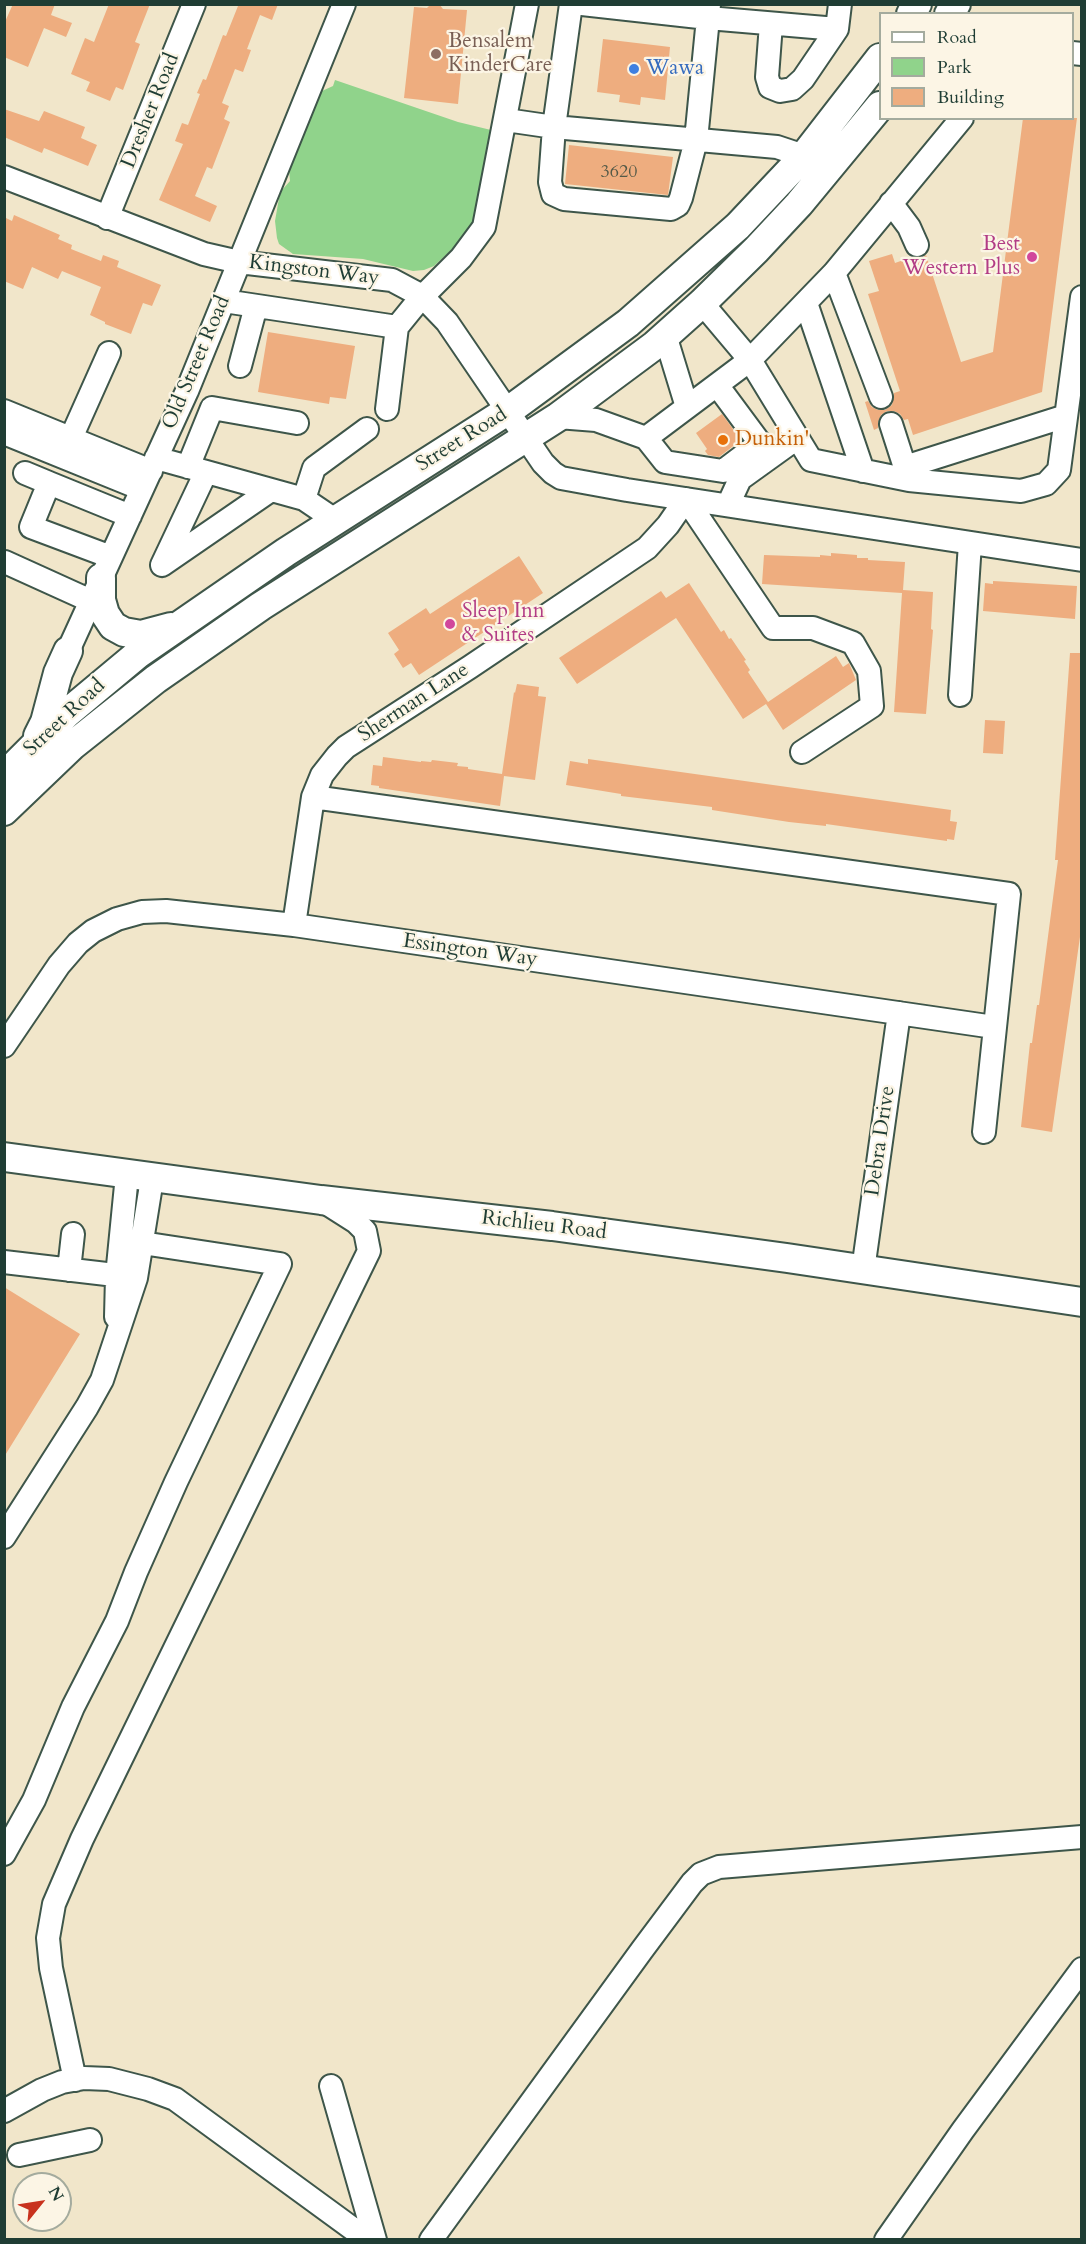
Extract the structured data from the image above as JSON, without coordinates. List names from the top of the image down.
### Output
{
  "streets": {
    "main road": ["Street Road", "Richlieu Road"],
    "street": [
      "Dresher Road",
      "Kingston Way",
      "Old Street Road",
      "Sherman Lane",
      "Essington Way",
      "Debra Drive"
    ]
  },
  "crossings": [
    ["Dresher Road", "Kingston Way"],
    ["Kingston Way", "Old Street Road"],
    ["Kingston Way", "Street Road"],
    ["Kingston Way", "Sherman Lane"],
    ["Sherman Lane", "Essington Way"],
    ["Essington Way", "Debra Drive"],
    ["Debra Drive", "Richlieu Road"]
  ],
  "places": [
    "Bensalem KinderCare",
    "Wawa",
    "Best Western Plus",
    "Dunkin'",
    "Sleep Inn & Suites"
  ],
  "house_numbers": ["3620"],
  "legend": ["Road", "Park", "Building"],
  "north": "top right"
}
